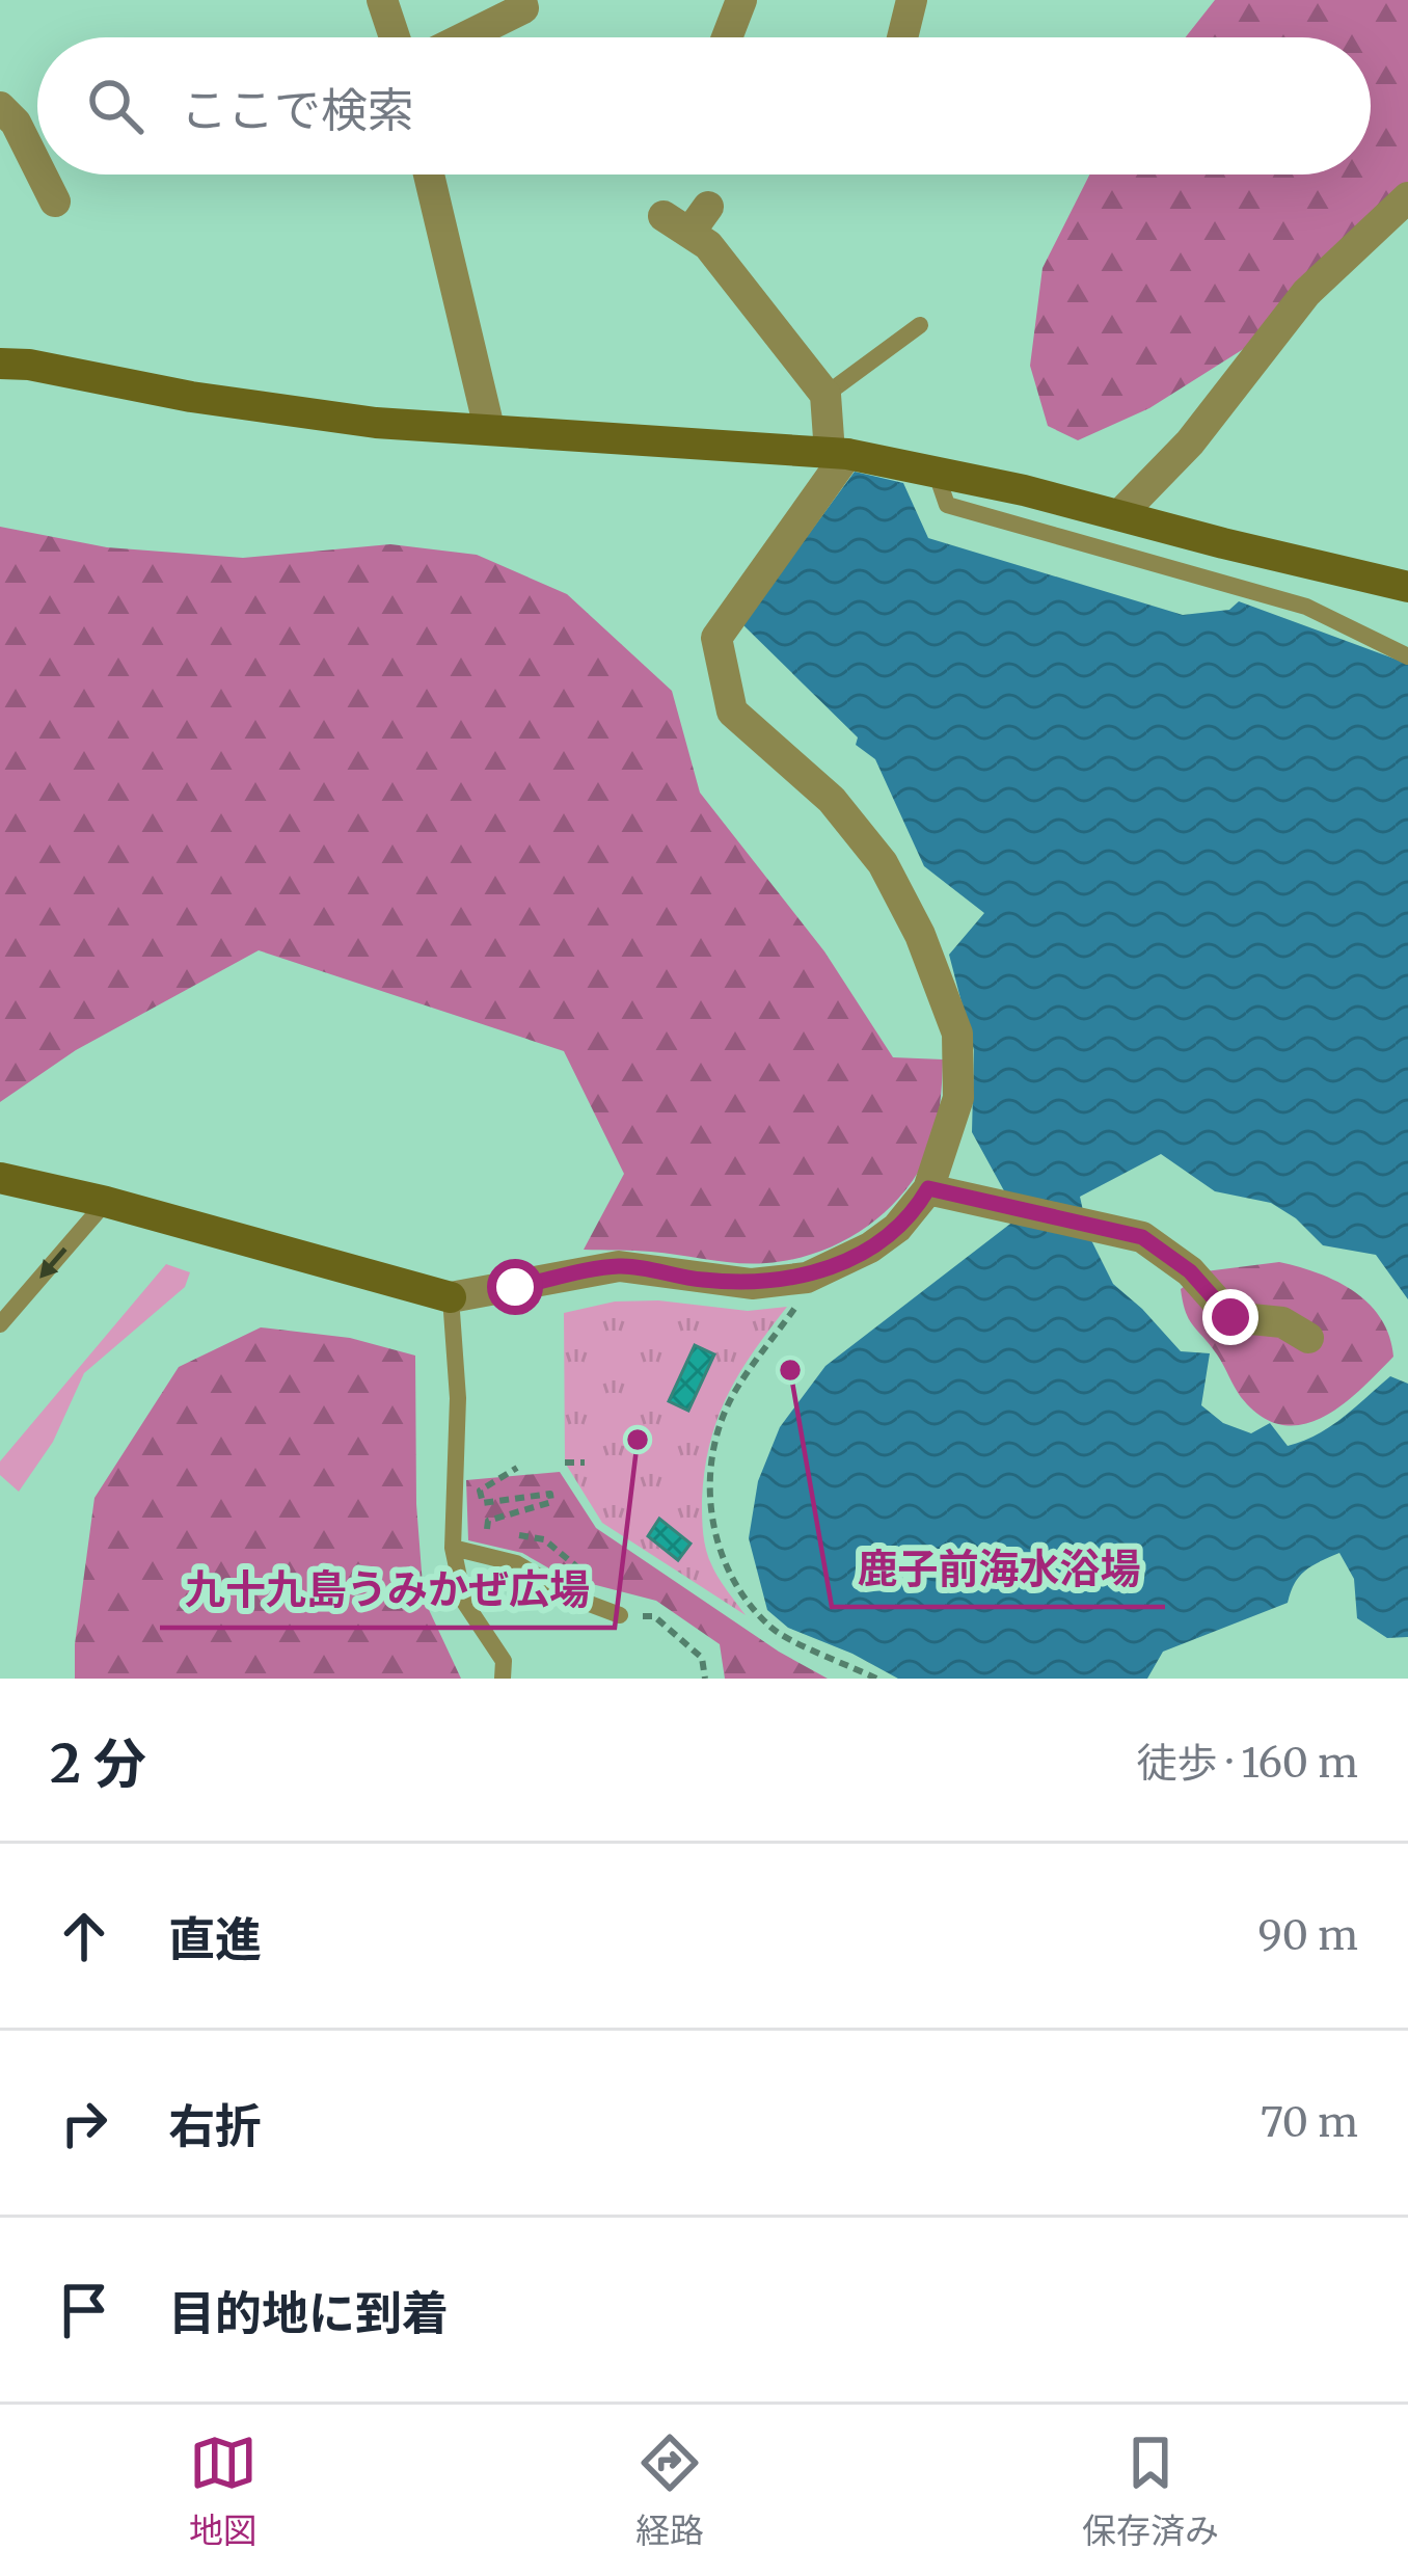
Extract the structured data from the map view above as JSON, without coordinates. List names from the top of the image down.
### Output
{
  "places": ["鹿子前海水浴場", "九十九島うみかぜ広場"],
  "page": {
    "search": "ここで検索",
    "heading": ["2 分", "徒歩 · 160 m"],
    "list": [
      ["直進", "90 m"],
      ["右折", "70 m"],
      "目的地に到着"
    ],
    "nav": ["地図", "経路", "保存済み"]
  }
}
